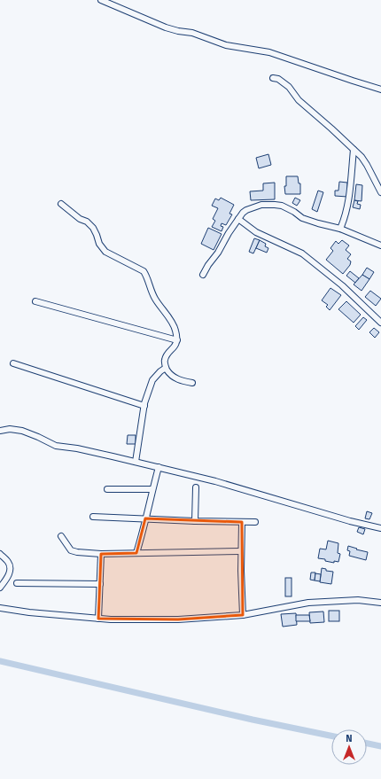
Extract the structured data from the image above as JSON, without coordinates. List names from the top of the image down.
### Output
{
  "north": "top"
}
